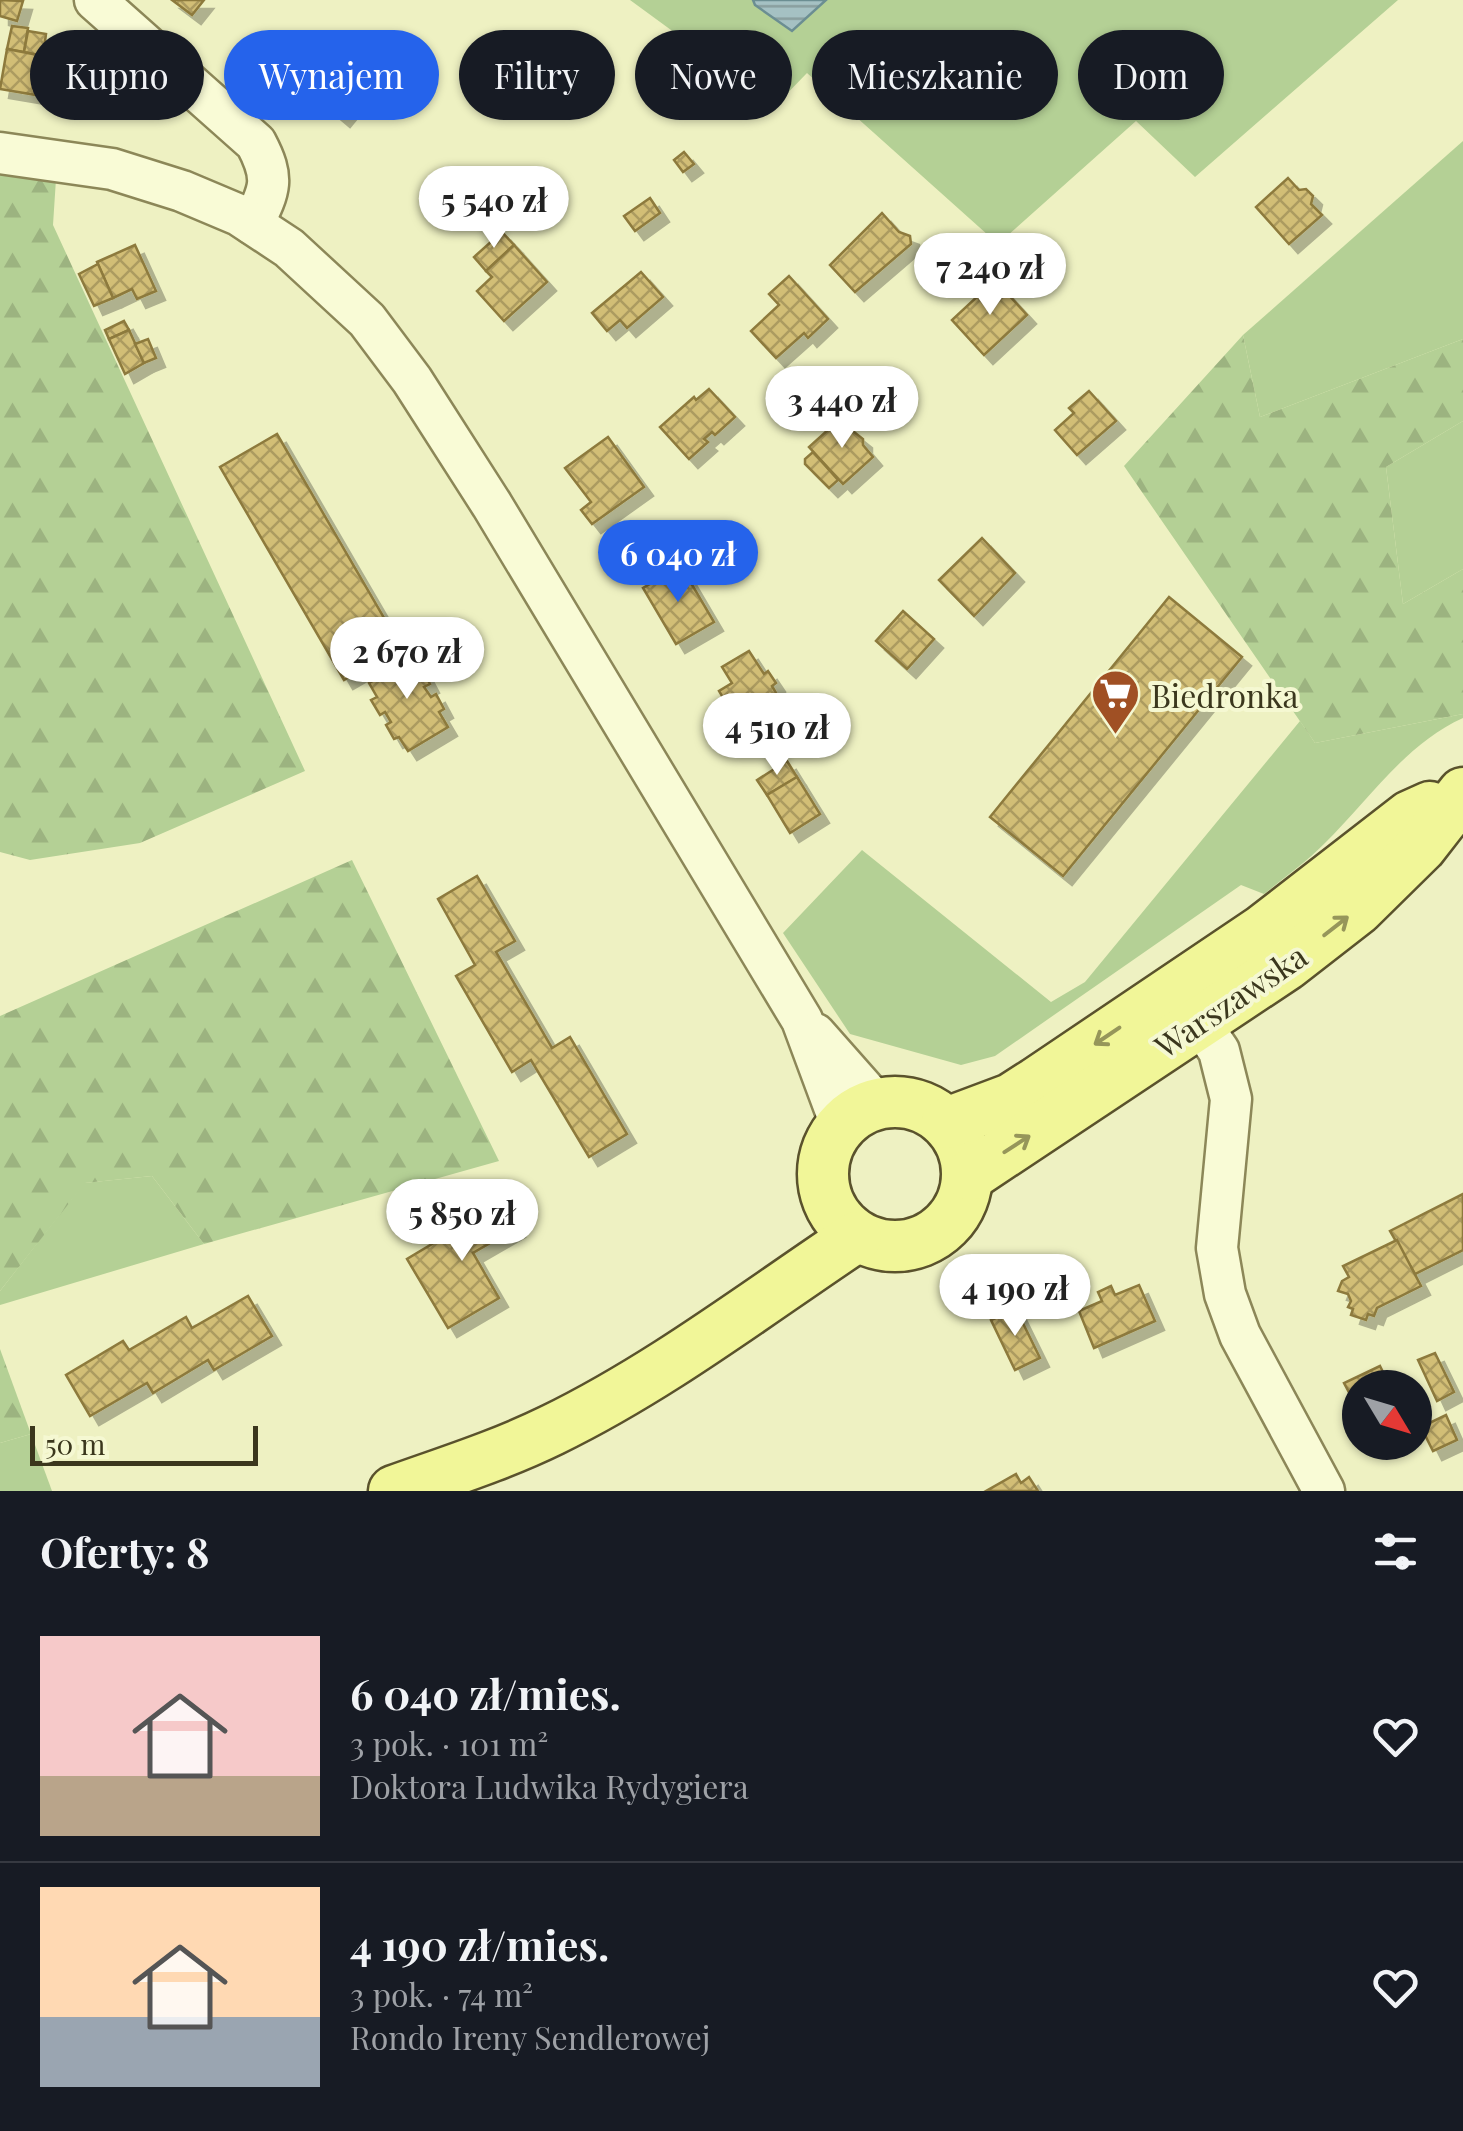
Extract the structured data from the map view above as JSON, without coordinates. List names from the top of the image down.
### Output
{
  "streets": {
    "main road": ["Warszawska"]
  },
  "places": {
    "supermarket": ["Biedronka"]
  },
  "scale_bar": "50 m",
  "north": "bottom right",
  "page": {
    "chip": [
      "Kupno",
      "Wynajem",
      "Filtry",
      "Nowe",
      "Mieszkanie",
      "Dom"
    ],
    "price": [
      "5 540 zł",
      "7 240 zł",
      "3 440 zł",
      "6 040 zł",
      "2 670 zł",
      "4 510 zł",
      "5 850 zł",
      "4 190 zł"
    ],
    "scale": "50 m",
    "heading": "Oferty: 8",
    "list": [
      {
        "name": "6 040 zł/mies.",
        "note": "3 pok. · 101 m² · Doktora Ludwika Rydygiera"
      },
      {
        "name": "4 190 zł/mies.",
        "note": "3 pok. · 74 m² · Rondo Ireny Sendlerowej"
      }
    ]
  }
}
